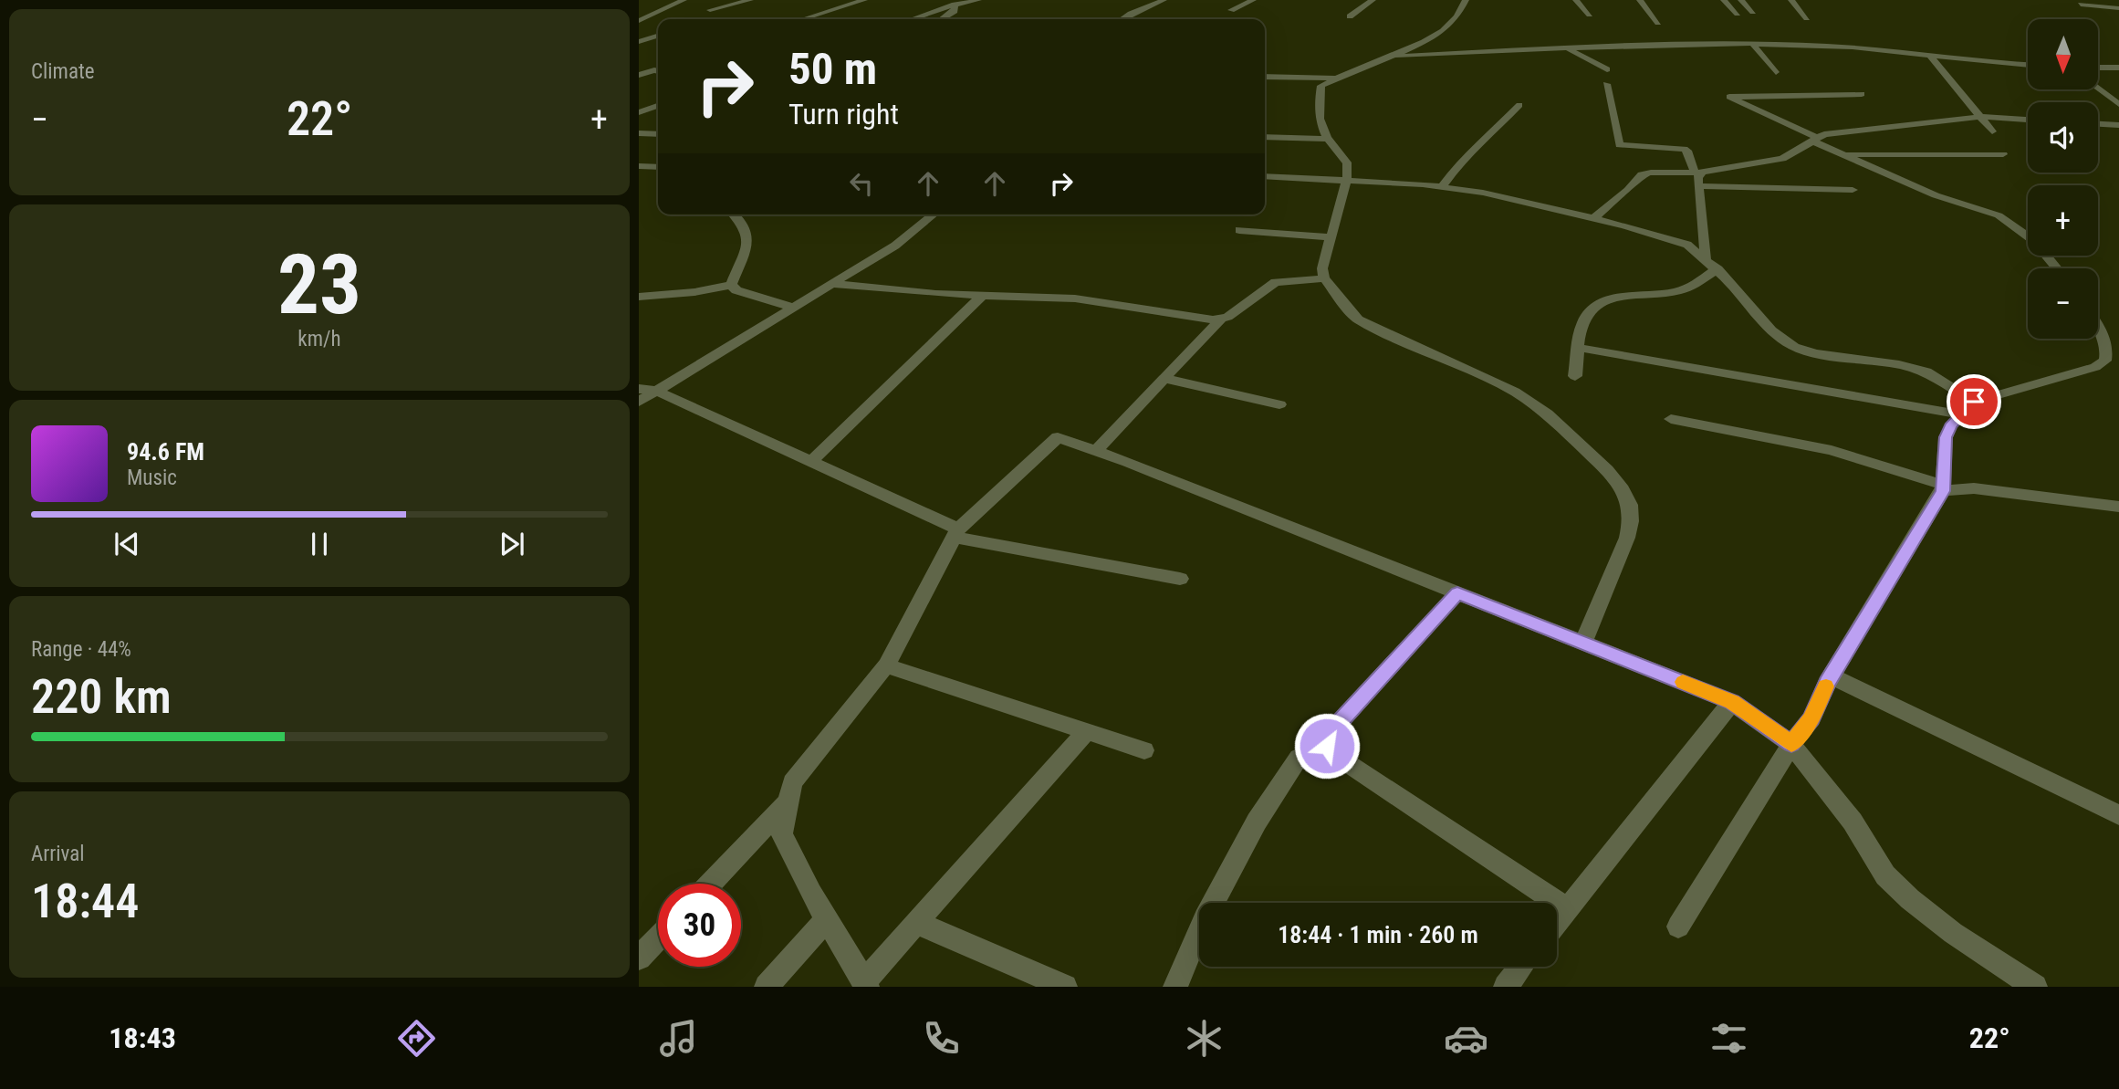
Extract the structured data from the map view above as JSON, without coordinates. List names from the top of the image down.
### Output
{
  "north": "bottom",
  "page": {
    "tile": [
      "Climate",
      ["23", "km/h"],
      ["Range · 44%", "220 km"],
      ["Arrival", "18:44"]
    ],
    "map_buttons": ["+", "−"],
    "turn": ["50 m", "Turn right"],
    "heat": ["−", "22°", "+"],
    "song": ["94.6 FM", "Music"],
    "limit": "30",
    "trip": "18:44 · 1 min · 260 m",
    "tabs": ["18:43", "22°"]
  }
}
